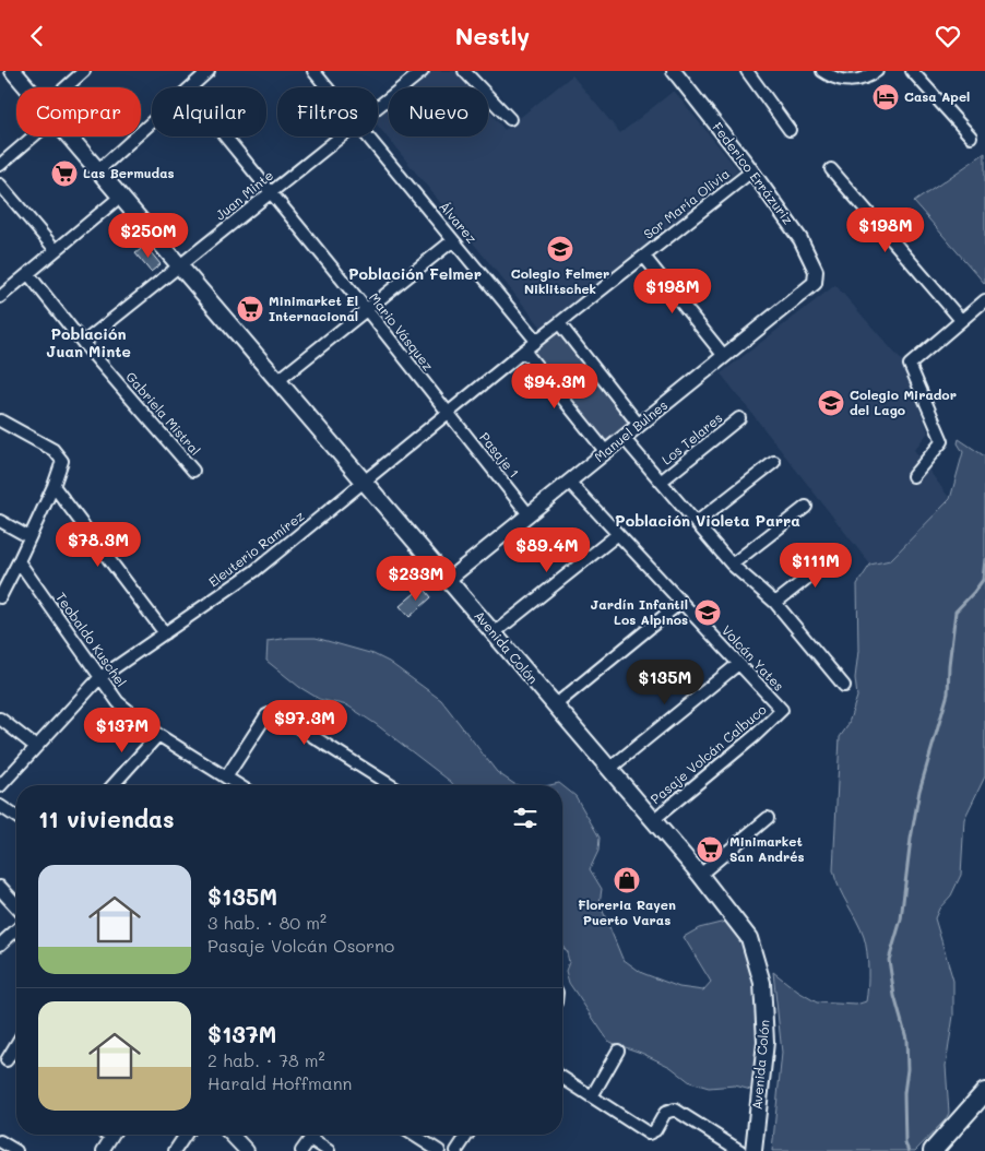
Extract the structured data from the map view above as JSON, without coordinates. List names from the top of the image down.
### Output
{
  "streets": {
    "main road": ["Avenida Colón"],
    "street": [
      "Federico Errázuriz",
      "Juan Minte",
      "Sor María Olivia",
      "Álvarez",
      "Mario Vásquez",
      "Gabriela Mistral",
      "Manuel Bulnes",
      "Los Telares",
      "Pasaje 1",
      "Eleuterio Ramírez",
      "Teobaldo Kuschel",
      "Volcán Yates",
      "Pasaje Volcán Calbuco"
    ]
  },
  "crossings": [
    ["Federico Errázuriz", "Sor María Olivia"],
    ["Federico Errázuriz", "Manuel Bulnes"],
    ["Juan Minte", "Mario Vásquez"],
    ["Juan Minte", "Gabriela Mistral"],
    ["Juan Minte", "Avenida Colón"],
    ["Sor María Olivia", "Álvarez"],
    ["Sor María Olivia", "Eleuterio Ramírez"],
    ["Álvarez", "Eleuterio Ramírez"],
    ["Mario Vásquez", "Pasaje 1"],
    ["Mario Vásquez", "Eleuterio Ramírez"],
    ["Manuel Bulnes", "Pasaje 1"],
    ["Manuel Bulnes", "Avenida Colón"],
    ["Manuel Bulnes", "Volcán Yates"],
    ["Pasaje 1", "Eleuterio Ramírez"],
    ["Eleuterio Ramírez", "Teobaldo Kuschel"],
    ["Eleuterio Ramírez", "Avenida Colón"],
    ["Avenida Colón", "Pasaje Volcán Calbuco"],
    ["Volcán Yates", "Pasaje Volcán Calbuco"]
  ],
  "districts": ["Población Felmer", "Población Juan Minte", "Población Violeta Parra"],
  "places": {
    "hotel": ["Casa Apel"],
    "supermarket": ["Las Bermudas", "Minimarket El Internacional", "Minimarket San Andrés"],
    "school or university": ["Colegio Felmer Niklitschek", "Colegio Mirador del Lago", "Jardín Infantil Los Alpinos"],
    "shop": ["Floreria Rayen Puerto Varas"]
  },
  "page": {
    "header": "Nestly",
    "chip": [
      "Comprar",
      "Alquilar",
      "Filtros",
      "Nuevo"
    ],
    "price": [
      "$198M",
      "$250M",
      "$198M",
      "$94.3M",
      "$78.3M",
      "$89.4M",
      "$111M",
      "$233M",
      "$135M",
      "$97.3M",
      "$137M"
    ],
    "heading": "11 viviendas",
    "list": [
      {
        "name": "$135M",
        "note": "3 hab. · 80 m² · Pasaje Volcán Osorno"
      },
      {
        "name": "$137M",
        "note": "2 hab. · 78 m² · Harald Hoffmann"
      }
    ]
  }
}
